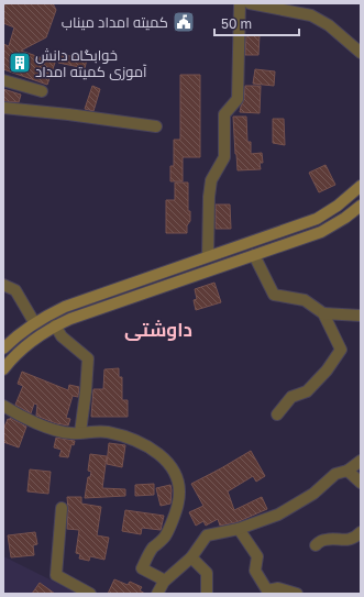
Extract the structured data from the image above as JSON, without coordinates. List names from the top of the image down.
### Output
{
  "districts": ["داوشتی"],
  "places": {
    "public building": ["کمیته امداد میناب"],
    "building": ["خوابگاه دانش آموزی کمیته امداد"]
  },
  "scale_bar": "50 m"
}
